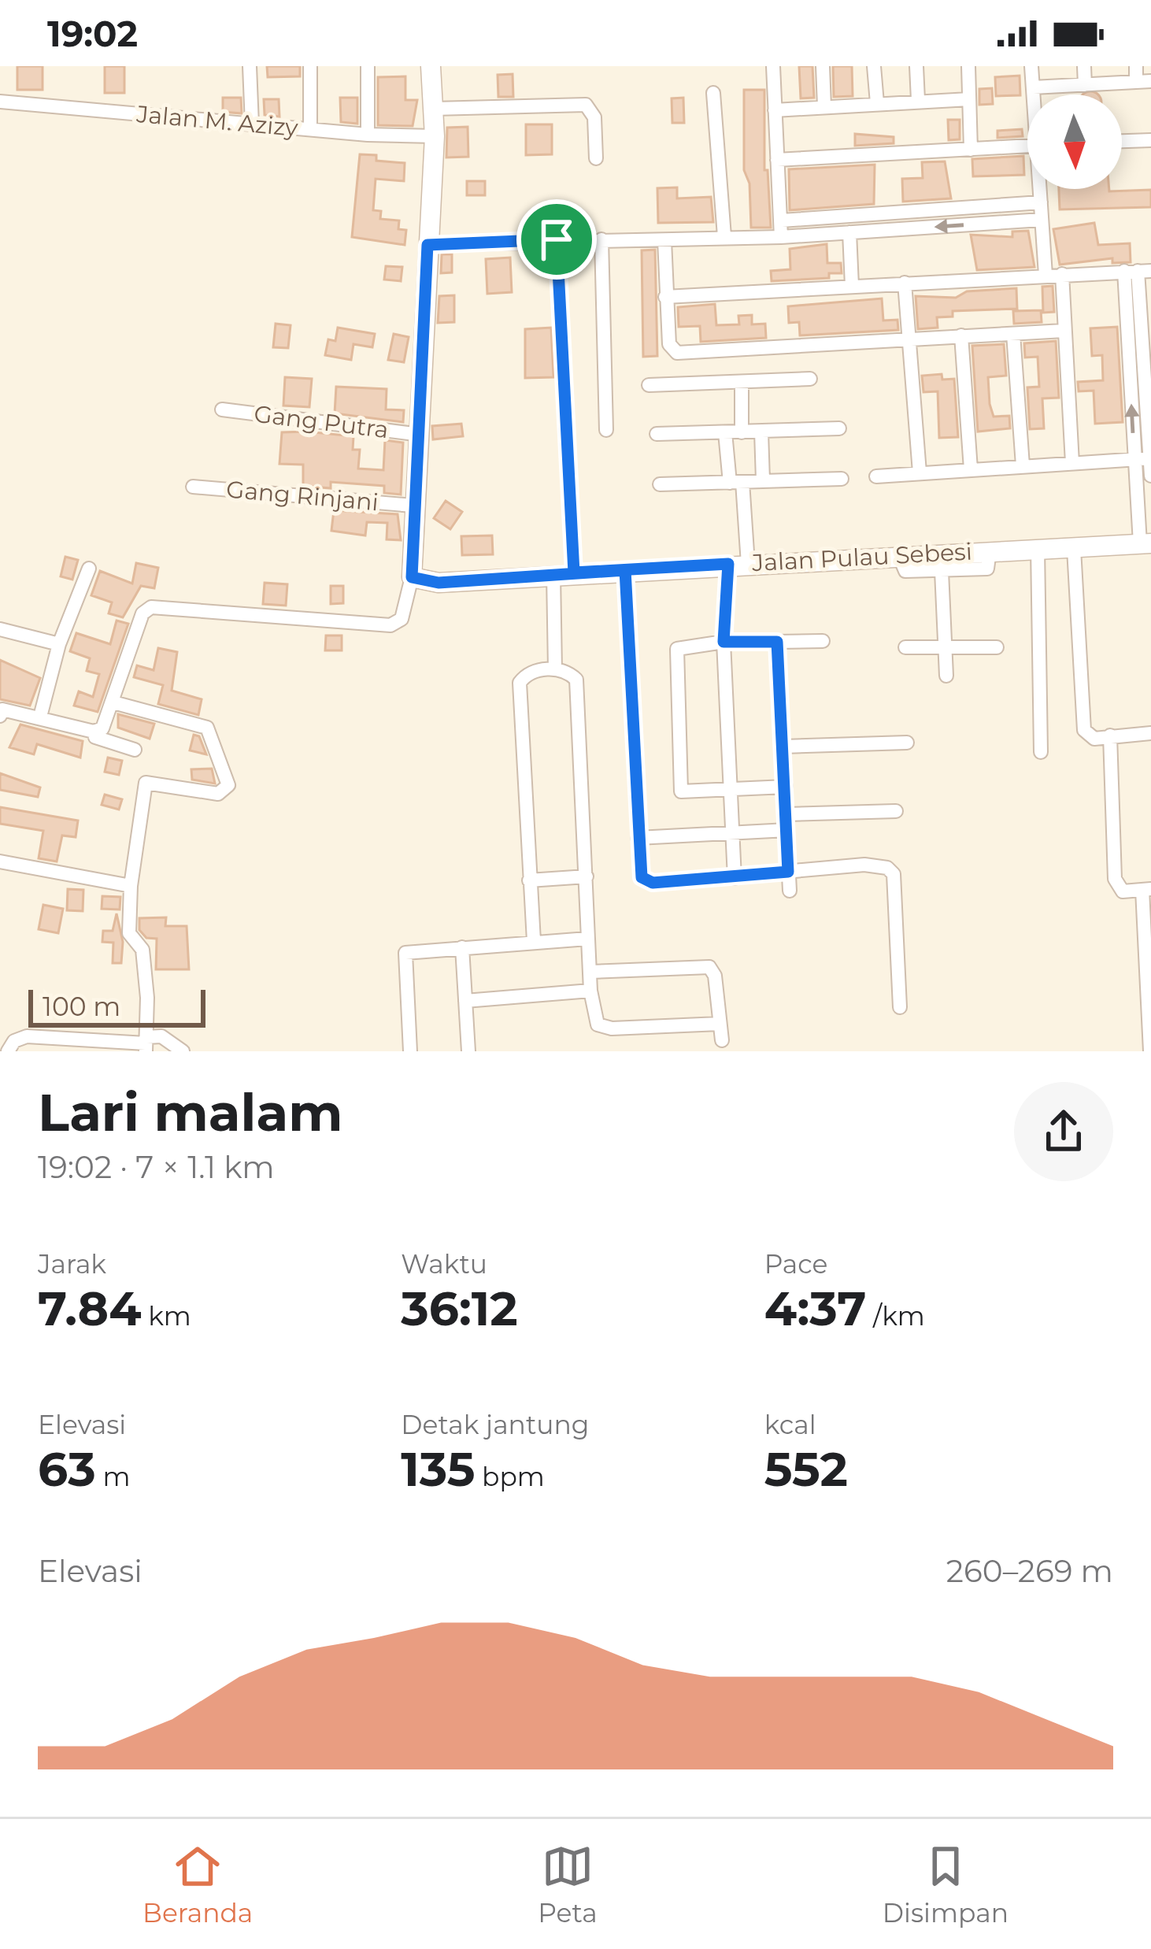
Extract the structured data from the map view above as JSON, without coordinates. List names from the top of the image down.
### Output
{
  "streets": {
    "street": [
      "Jalan M. Azizy",
      "Gang Putra",
      "Gang Rinjani",
      "Jalan Pulau Sebesi"
    ]
  },
  "scale_bar": "100 m",
  "north": "bottom",
  "page": {
    "status": "19:02",
    "scale": "100 m",
    "heading": ["Lari malam", "19:02 · 7 × 1.1 km"],
    "stats": [
      ["Jarak", "7.84 km"],
      ["Waktu", "36:12"],
      ["Pace", "4:37 /km"],
      ["Elevasi", "63 m"],
      ["Detak jantung", "135 bpm"],
      ["kcal", "552"]
    ],
    "chart": ["Elevasi", "260–269 m"],
    "tabs": ["Beranda", "Peta", "Disimpan"]
  }
}
